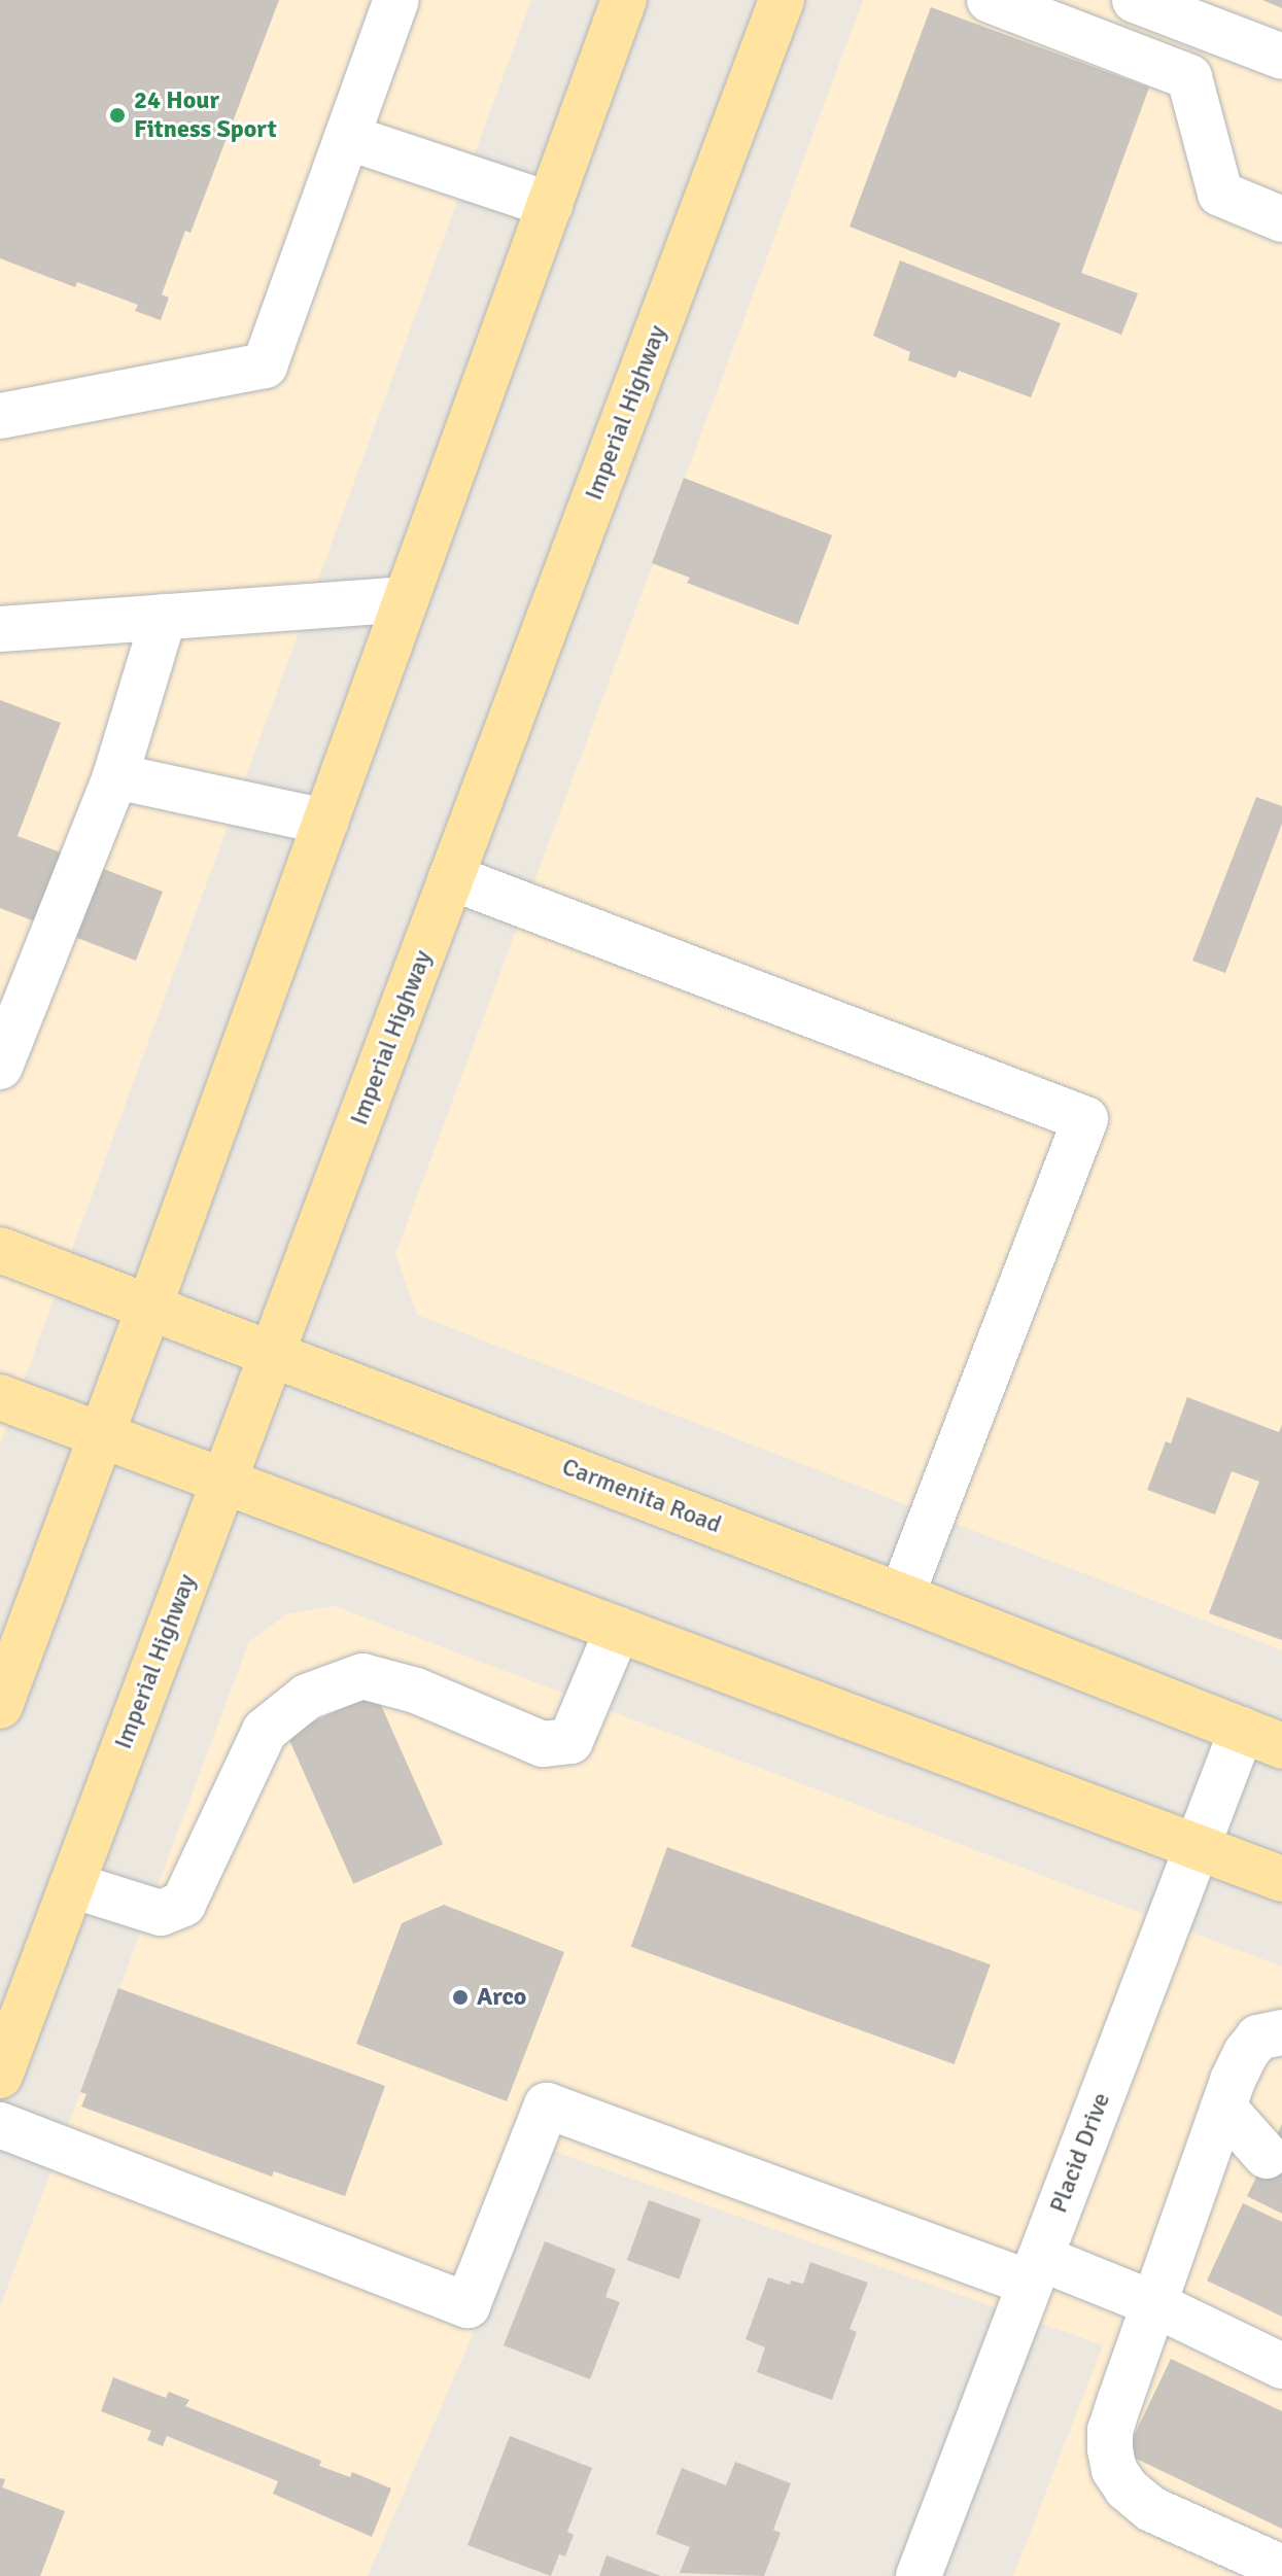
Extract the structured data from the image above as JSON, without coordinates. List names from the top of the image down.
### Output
{
  "streets": {
    "main road": ["Imperial Highway", "Carmenita Road"],
    "street": ["Placid Drive"]
  },
  "crossings": [
    ["Imperial Highway", "Carmenita Road"],
    ["Carmenita Road", "Placid Drive"]
  ],
  "places": ["24 Hour Fitness Sport", "Arco"]
}
